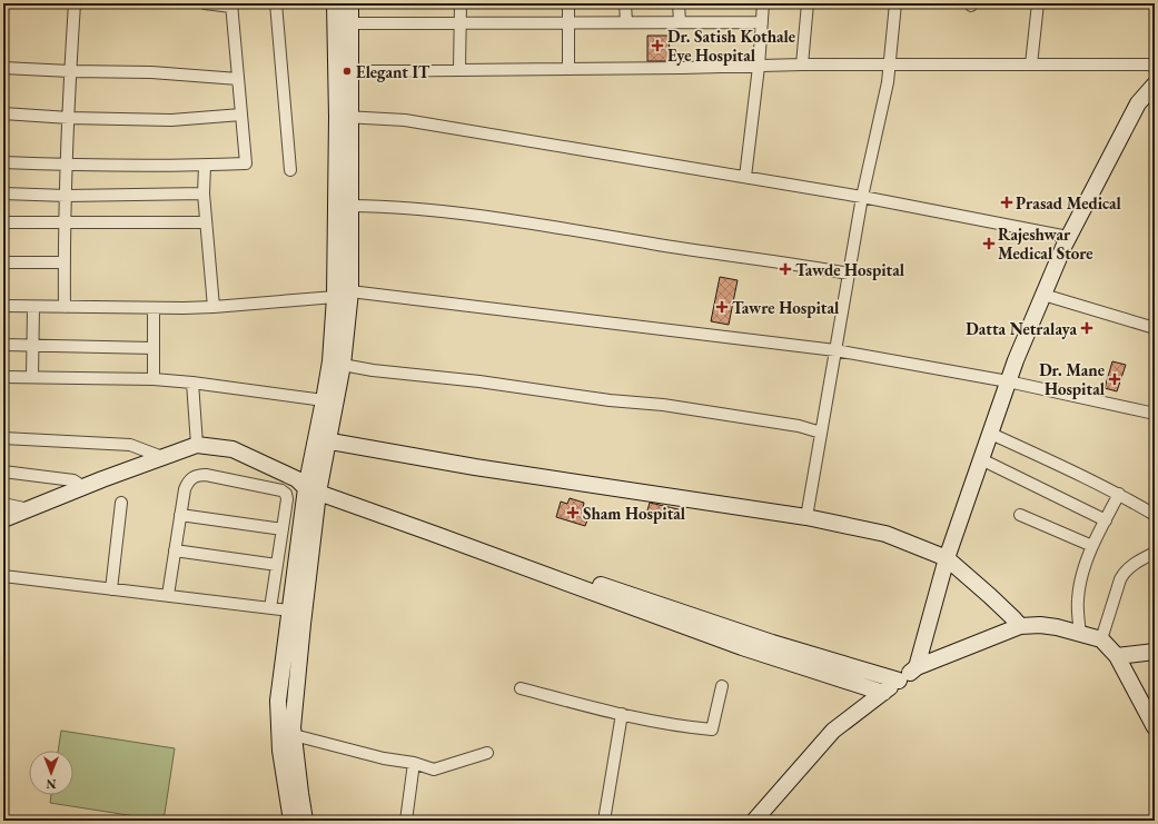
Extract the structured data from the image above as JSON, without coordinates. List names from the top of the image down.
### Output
{
  "places": {
    "health": [
      "Dr. Satish Kothale Eye Hospital",
      "Prasad Medical",
      "Rajeshwar Medical Store",
      "Tawde Hospital",
      "Tawre Hospital",
      "Datta Netralaya",
      "Dr. Mane Hospital",
      "Sham Hospital"
    ],
    "other": ["Elegant IT"]
  },
  "north": "bottom"
}
